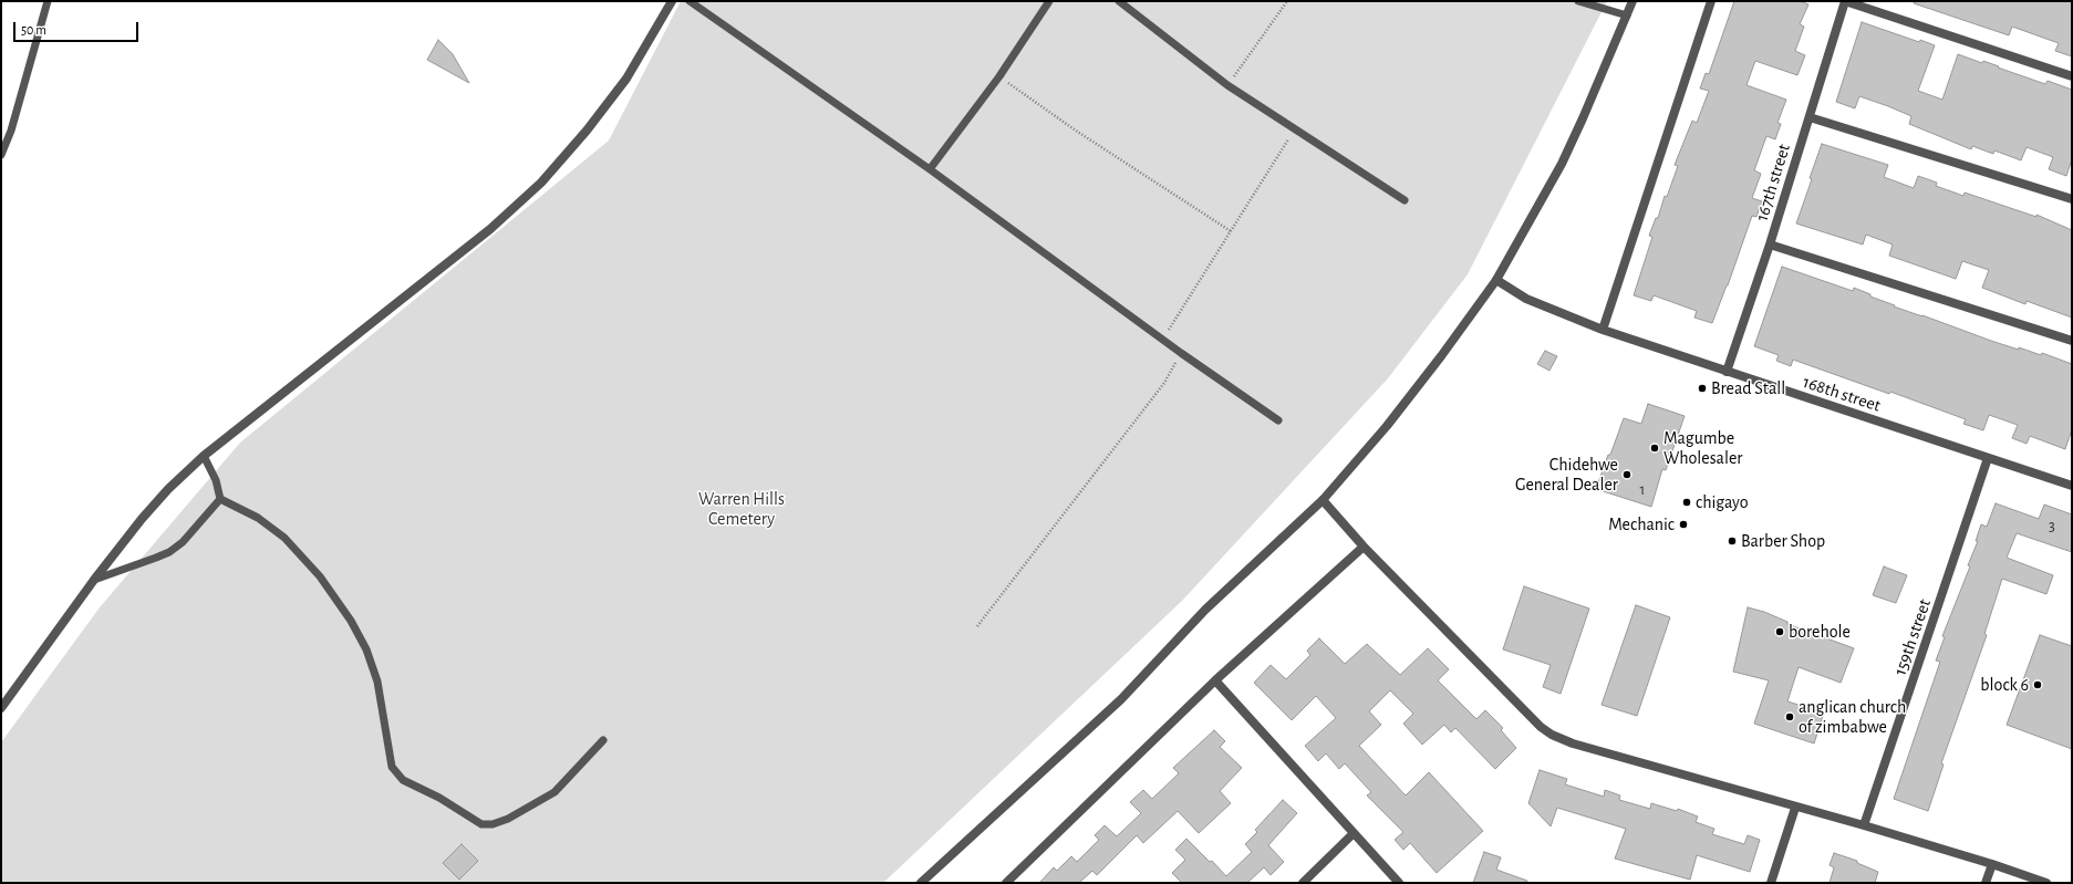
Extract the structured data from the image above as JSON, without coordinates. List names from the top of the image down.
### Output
{
  "streets": {
    "street": ["167th street", "168th street", "159th street"]
  },
  "crossings": [
    ["167th street", "168th street"],
    ["168th street", "159th street"]
  ],
  "parks": ["Warren Hills Cemetery"],
  "places": [
    "Bread Stall",
    "Magumbe Wholesaler",
    "Chidehwe General Dealer",
    "chigayo",
    "Mechanic",
    "Barber Shop",
    "borehole",
    "block 6",
    "anglican church of zimbabwe"
  ],
  "house_numbers": ["1", "3"],
  "scale_bar": "50 m"
}
